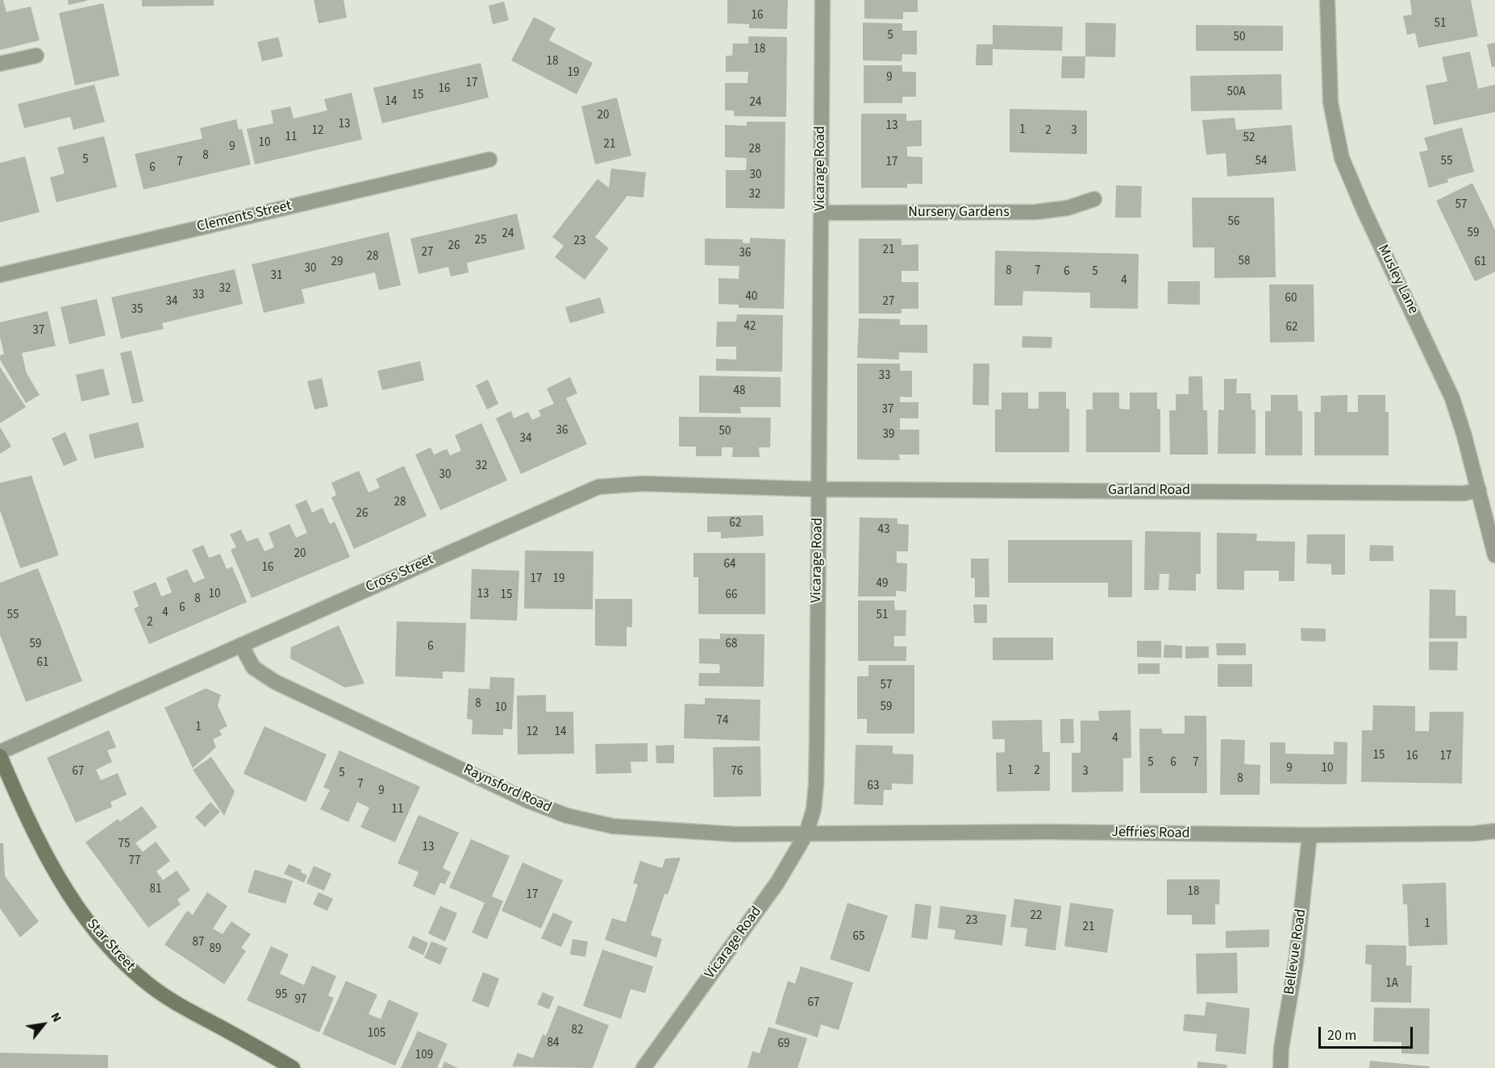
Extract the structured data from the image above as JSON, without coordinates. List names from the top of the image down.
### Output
{
  "streets": {
    "main road": ["Star Street"],
    "street": [
      "Vicarage Road",
      "Nursery Gardens",
      "Clements Street",
      "Musley Lane",
      "Garland Road",
      "Cross Street",
      "Raynsford Road",
      "Jeffries Road",
      "Bellevue Road"
    ]
  },
  "crossings": [
    ["Vicarage Road", "Nursery Gardens"],
    ["Vicarage Road", "Garland Road"],
    ["Vicarage Road", "Cross Street"],
    ["Vicarage Road", "Raynsford Road"],
    ["Vicarage Road", "Jeffries Road"],
    ["Musley Lane", "Garland Road"],
    ["Garland Road", "Cross Street"],
    ["Cross Street", "Raynsford Road"],
    ["Raynsford Road", "Jeffries Road"],
    ["Jeffries Road", "Bellevue Road"]
  ],
  "house_numbers": [
    "16",
    "51",
    "5",
    "50",
    "18",
    "18",
    "19",
    "9",
    "17",
    "16",
    "50A",
    "15",
    "14",
    "24",
    "20",
    "13",
    "13",
    "1",
    "12",
    "2",
    "3",
    "11",
    "52",
    "10",
    "21",
    "9",
    "28",
    "8",
    "5",
    "54",
    "55",
    "7",
    "17",
    "6",
    "30",
    "32",
    "57",
    "56",
    "59",
    "24",
    "25",
    "23",
    "26",
    "21",
    "27",
    "36",
    "28",
    "58",
    "29",
    "61",
    "30",
    "8",
    "7",
    "6",
    "5",
    "31",
    "4",
    "32",
    "33",
    "40",
    "60",
    "34",
    "27",
    "35",
    "42",
    "62",
    "37",
    "33",
    "48",
    "37",
    "36",
    "50",
    "39",
    "34",
    "32",
    "30",
    "28",
    "26",
    "62",
    "43",
    "20",
    "64",
    "16",
    "17",
    "19",
    "49",
    "10",
    "13",
    "15",
    "66",
    "8",
    "6",
    "4",
    "55",
    "51",
    "2",
    "59",
    "68",
    "6",
    "61",
    "57",
    "8",
    "59",
    "10",
    "74",
    "1",
    "12",
    "14",
    "4",
    "15",
    "16",
    "17",
    "5",
    "6",
    "7",
    "9",
    "10",
    "1",
    "2",
    "67",
    "76",
    "3",
    "5",
    "8",
    "7",
    "63",
    "9",
    "11",
    "75",
    "13",
    "77",
    "81",
    "18",
    "17",
    "22",
    "23",
    "1",
    "21",
    "65",
    "87",
    "89",
    "1A",
    "95",
    "97",
    "67",
    "82",
    "105",
    "84",
    "69",
    "109"
  ],
  "scale_bar": "20 m",
  "north": "top right"
}
